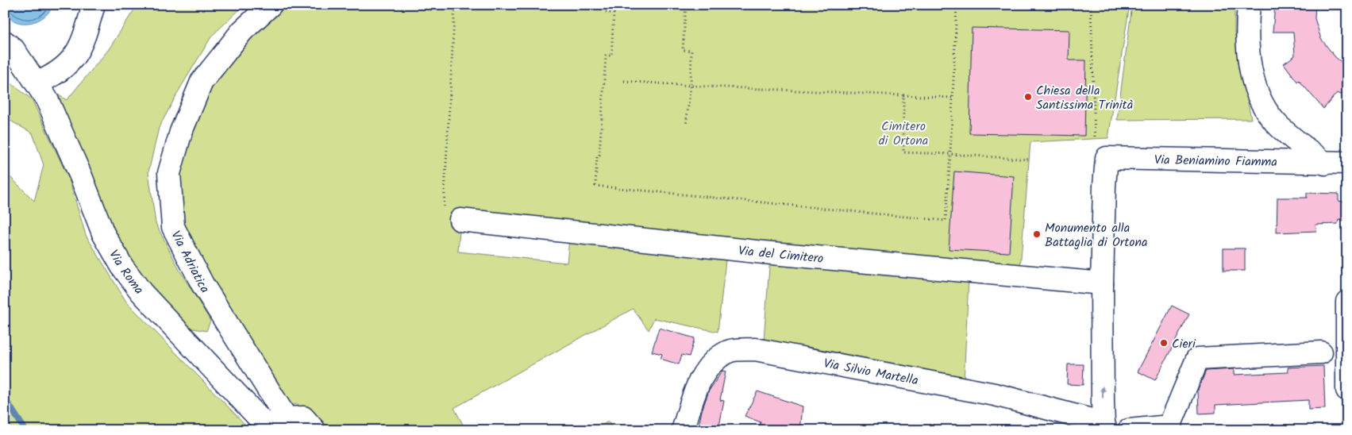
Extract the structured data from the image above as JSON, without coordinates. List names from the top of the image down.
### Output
{
  "streets": {
    "street": [
      "Via Beniamino Fiamma",
      "Via del Cimitero",
      "Via Adriatica",
      "Via Roma",
      "Via Silvio Martella"
    ]
  },
  "crossings": [
    ["Via Beniamino Fiamma", "Via Silvio Martella"],
    ["Via del Cimitero", "Via Silvio Martella"],
    ["Via Adriatica", "Via Roma"]
  ],
  "parks": ["Cimitero di Ortona"],
  "places": ["Chiesa della Santissima Trinità", "Monumento alla Battaglia di Ortona", "Cieri"]
}
